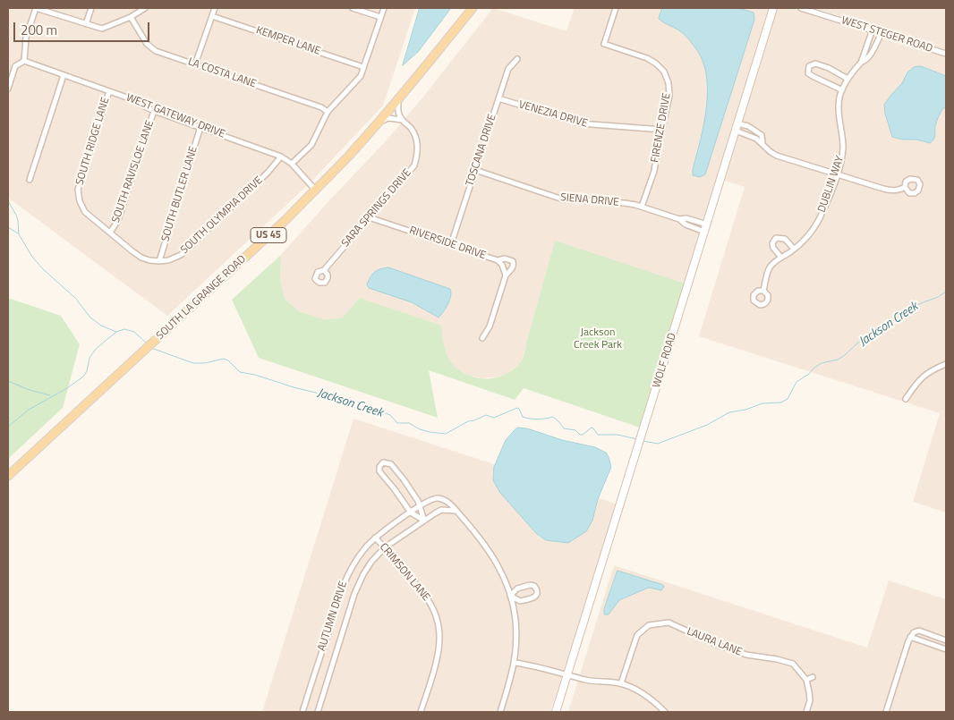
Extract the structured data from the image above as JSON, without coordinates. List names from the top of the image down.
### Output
{
  "streets": {
    "main road": ["US 45", "SOUTH LA GRANGE ROAD", "WOLF ROAD"],
    "street": [
      "WEST STEGER ROAD",
      "KEMPER LANE",
      "LA COSTA LANE",
      "VENEZIA DRIVE",
      "WEST GATEWAY DRIVE",
      "FIRENZE DRIVE",
      "SOUTH RIDGE LANE",
      "TOSCANA DRIVE",
      "SOUTH RAVISLOE LANE",
      "DUBLIN WAY",
      "SOUTH BUTLER LANE",
      "SIENA DRIVE",
      "SARA SPRINGS DRIVE",
      "SOUTH OLYMPIA DRIVE",
      "RIVERSIDE DRIVE",
      "CRIMSON LANE",
      "AUTUMN DRIVE",
      "LAURA LANE"
    ]
  },
  "crossings": [
    ["WEST STEGER ROAD", "DUBLIN WAY"],
    ["VENEZIA DRIVE", "FIRENZE DRIVE"],
    ["VENEZIA DRIVE", "TOSCANA DRIVE"],
    ["WEST GATEWAY DRIVE", "SOUTH RIDGE LANE"],
    ["WEST GATEWAY DRIVE", "SOUTH RAVISLOE LANE"],
    ["WEST GATEWAY DRIVE", "SOUTH BUTLER LANE"],
    ["WEST GATEWAY DRIVE", "SOUTH OLYMPIA DRIVE"],
    ["WEST GATEWAY DRIVE", "SOUTH LA GRANGE ROAD"],
    ["FIRENZE DRIVE", "SIENA DRIVE"],
    ["SOUTH RIDGE LANE", "SOUTH RAVISLOE LANE"],
    ["TOSCANA DRIVE", "SIENA DRIVE"],
    ["TOSCANA DRIVE", "RIVERSIDE DRIVE"],
    ["SOUTH BUTLER LANE", "SOUTH OLYMPIA DRIVE"],
    ["SIENA DRIVE", "WOLF ROAD"],
    ["SARA SPRINGS DRIVE", "RIVERSIDE DRIVE"],
    ["SARA SPRINGS DRIVE", "SOUTH LA GRANGE ROAD"],
    ["CRIMSON LANE", "AUTUMN DRIVE"]
  ],
  "water": ["Jackson Creek"],
  "parks": ["Jackson Creek Park"],
  "scale_bar": "200 m"
}
